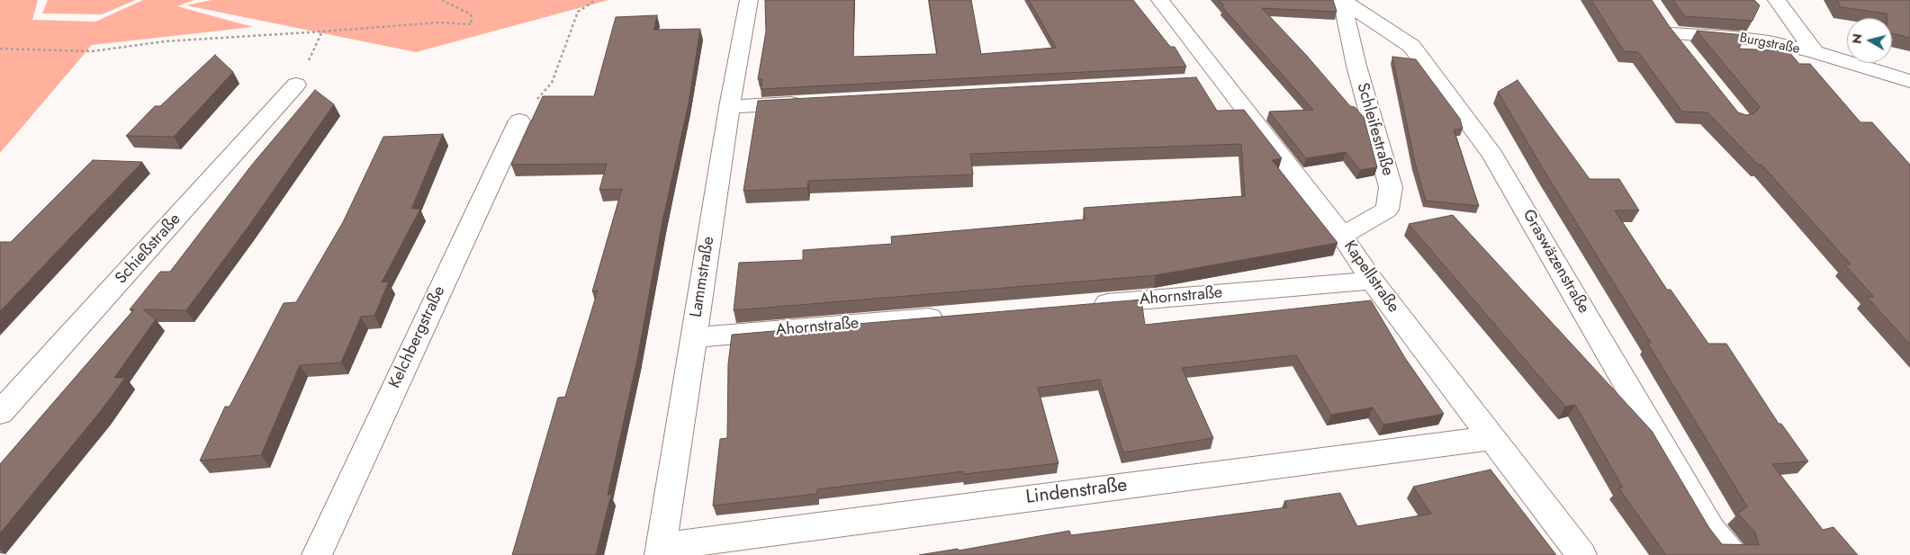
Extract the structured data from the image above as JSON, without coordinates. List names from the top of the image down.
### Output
{
  "streets": {
    "street": [
      "Burgstraße",
      "Schleifestraße",
      "Schießstraße",
      "Graswäzenstraße",
      "Lammstraße",
      "Kapellstraße",
      "Ahornstraße",
      "Kelchbergstraße",
      "Lindenstraße"
    ]
  },
  "crossings": [
    ["Schleifestraße", "Graswäzenstraße"],
    ["Schleifestraße", "Kapellstraße"],
    ["Lammstraße", "Ahornstraße"],
    ["Lammstraße", "Lindenstraße"],
    ["Kapellstraße", "Ahornstraße"],
    ["Kapellstraße", "Lindenstraße"]
  ],
  "north": "left"
}
